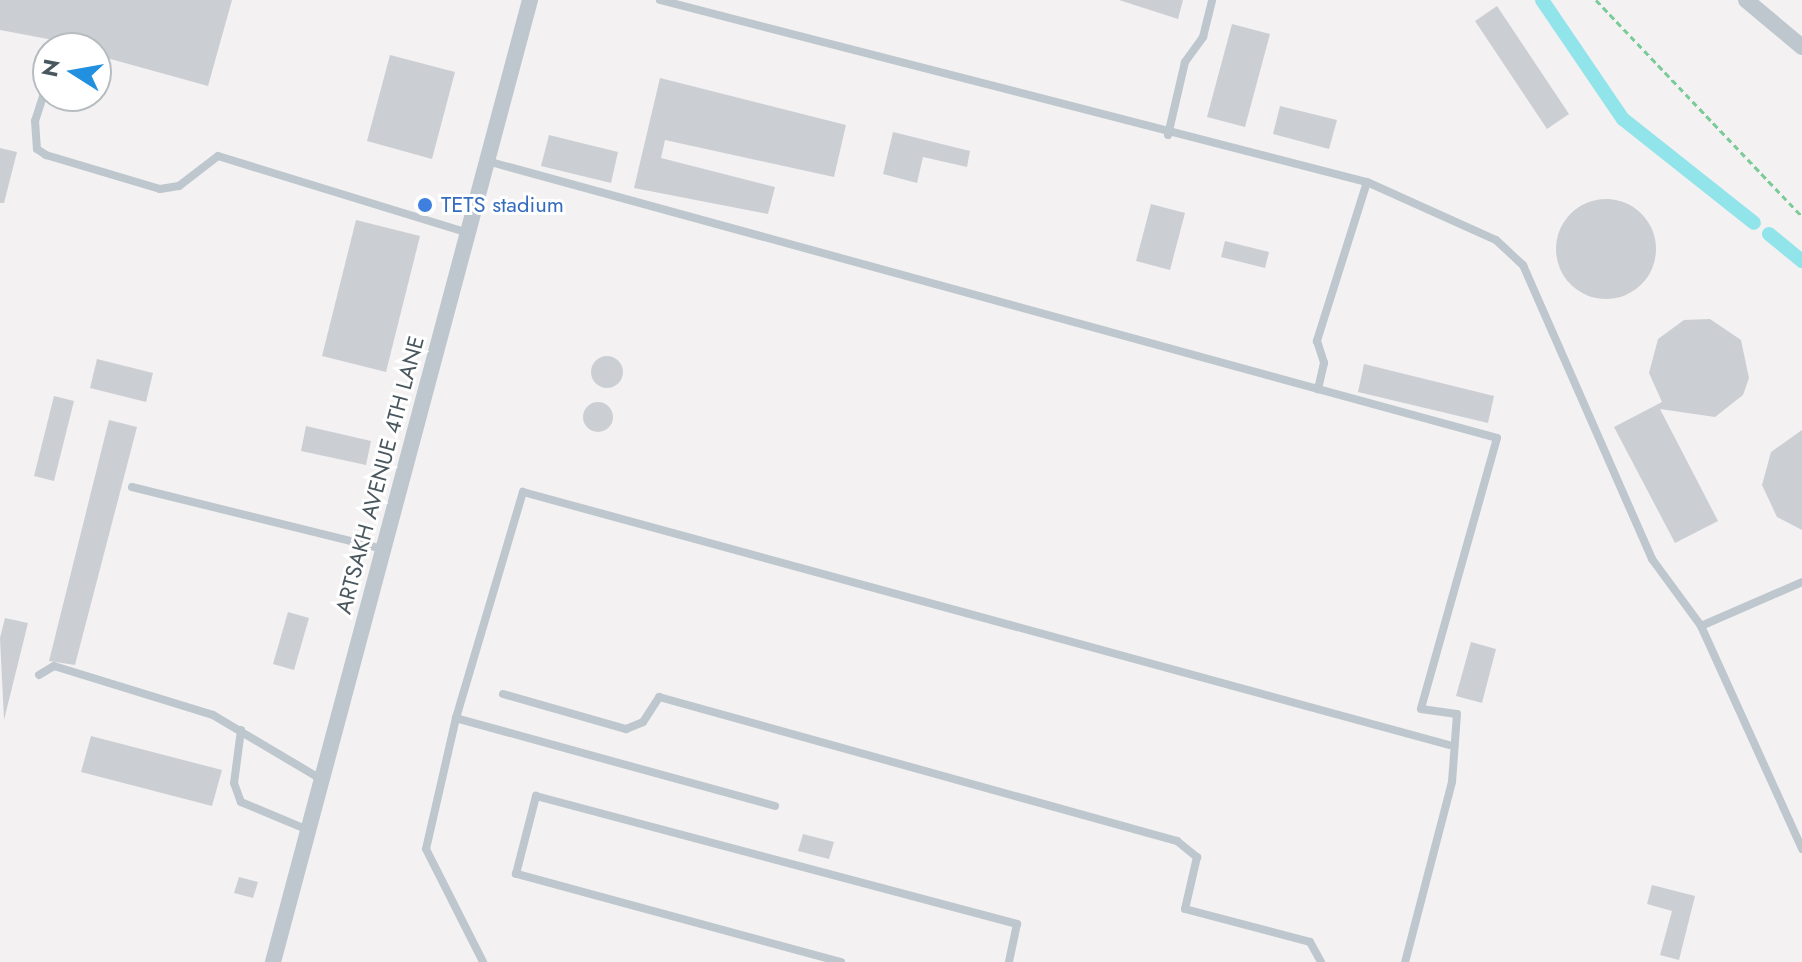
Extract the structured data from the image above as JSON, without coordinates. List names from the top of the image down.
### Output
{
  "streets": {
    "street": ["ARTSAKH AVENUE 4TH LANE"]
  },
  "places": ["TETS stadium"],
  "north": "left"
}
